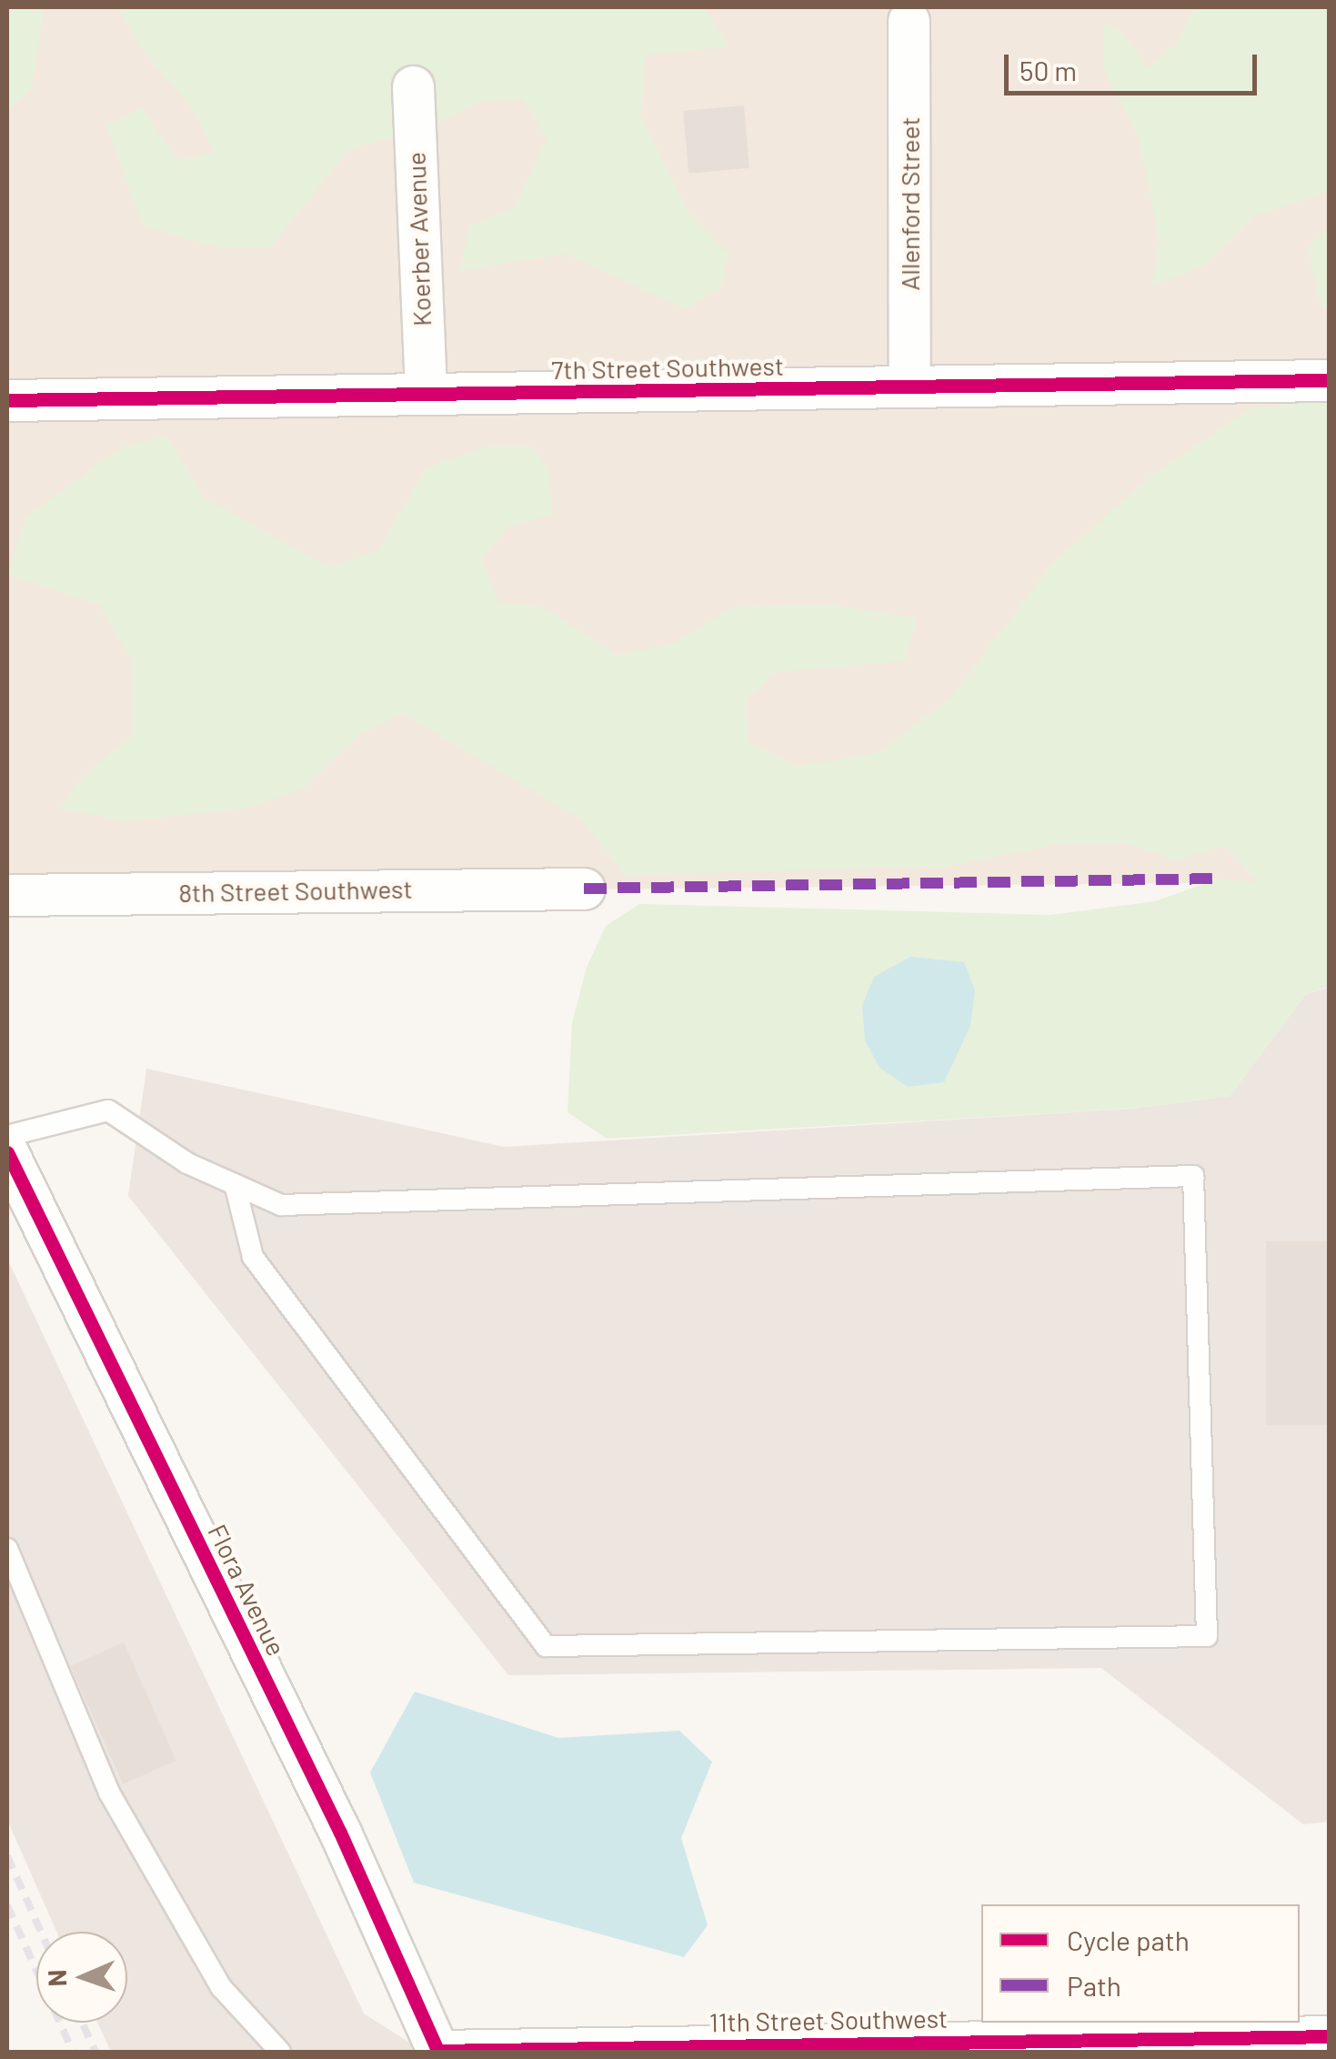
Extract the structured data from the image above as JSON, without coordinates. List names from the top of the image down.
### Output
{
  "streets": {
    "street": [
      "Allenford Street",
      "Koerber Avenue",
      "7th Street Southwest",
      "8th Street Southwest",
      "Flora Avenue",
      "11th Street Southwest"
    ]
  },
  "crossings": [
    ["Allenford Street", "7th Street Southwest"],
    ["Koerber Avenue", "7th Street Southwest"],
    ["Flora Avenue", "11th Street Southwest"]
  ],
  "legend": ["Cycle path", "Path"],
  "scale_bar": "50 m",
  "north": "left"
}
